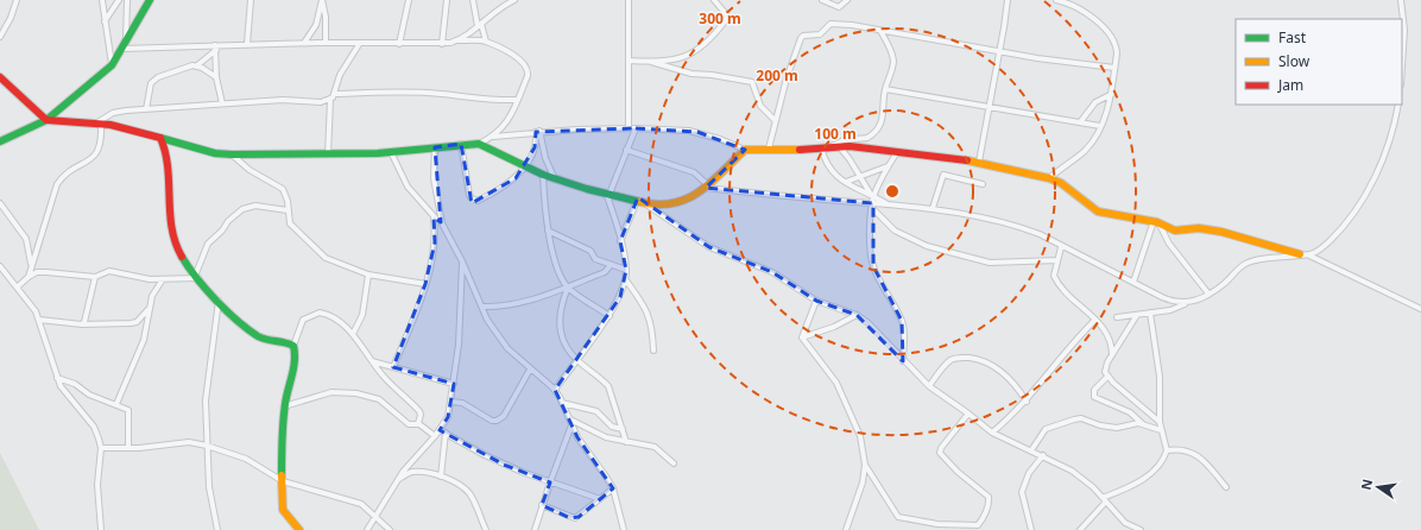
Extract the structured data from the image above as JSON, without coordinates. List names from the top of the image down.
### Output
{
  "legend": ["Fast", "Slow", "Jam"],
  "north": "left",
  "rings": ["300 m", "200 m", "100 m"]
}
